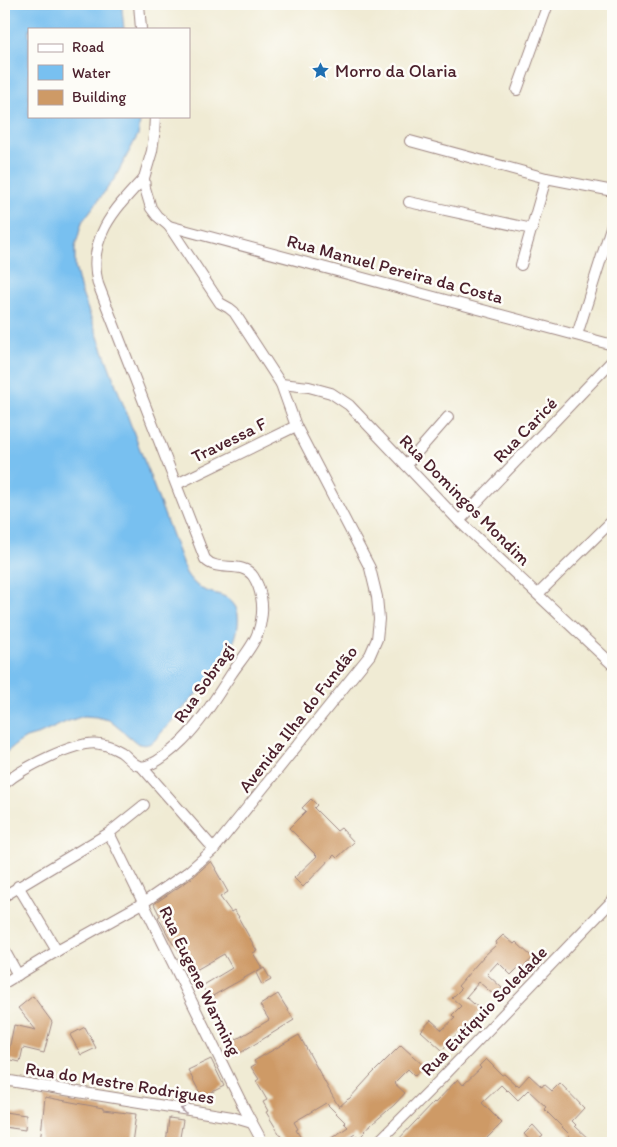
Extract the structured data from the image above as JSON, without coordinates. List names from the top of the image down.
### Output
{
  "streets": {
    "street": [
      "Rua Manuel Pereira da Costa",
      "Rua Caricé",
      "Travessa F",
      "Rua Domingos Mondim",
      "Rua Sobragí",
      "Avenida Ilha do Fundão",
      "Rua Eugene Warming",
      "Rua Eutíquio Soledade",
      "Rua do Mestre Rodrigues"
    ]
  },
  "crossings": [
    ["Rua Manuel Pereira da Costa", "Avenida Ilha do Fundão"],
    ["Rua Caricé", "Rua Domingos Mondim"],
    ["Travessa F", "Rua Sobragí"],
    ["Travessa F", "Avenida Ilha do Fundão"],
    ["Rua Domingos Mondim", "Avenida Ilha do Fundão"],
    ["Avenida Ilha do Fundão", "Rua Eugene Warming"],
    ["Rua Eugene Warming", "Rua do Mestre Rodrigues"]
  ],
  "one_way": ["Rua do Mestre Rodrigues"],
  "places": {
    "place": ["Morro da Olaria"]
  },
  "legend": ["Road", "Water", "Building"]
}
